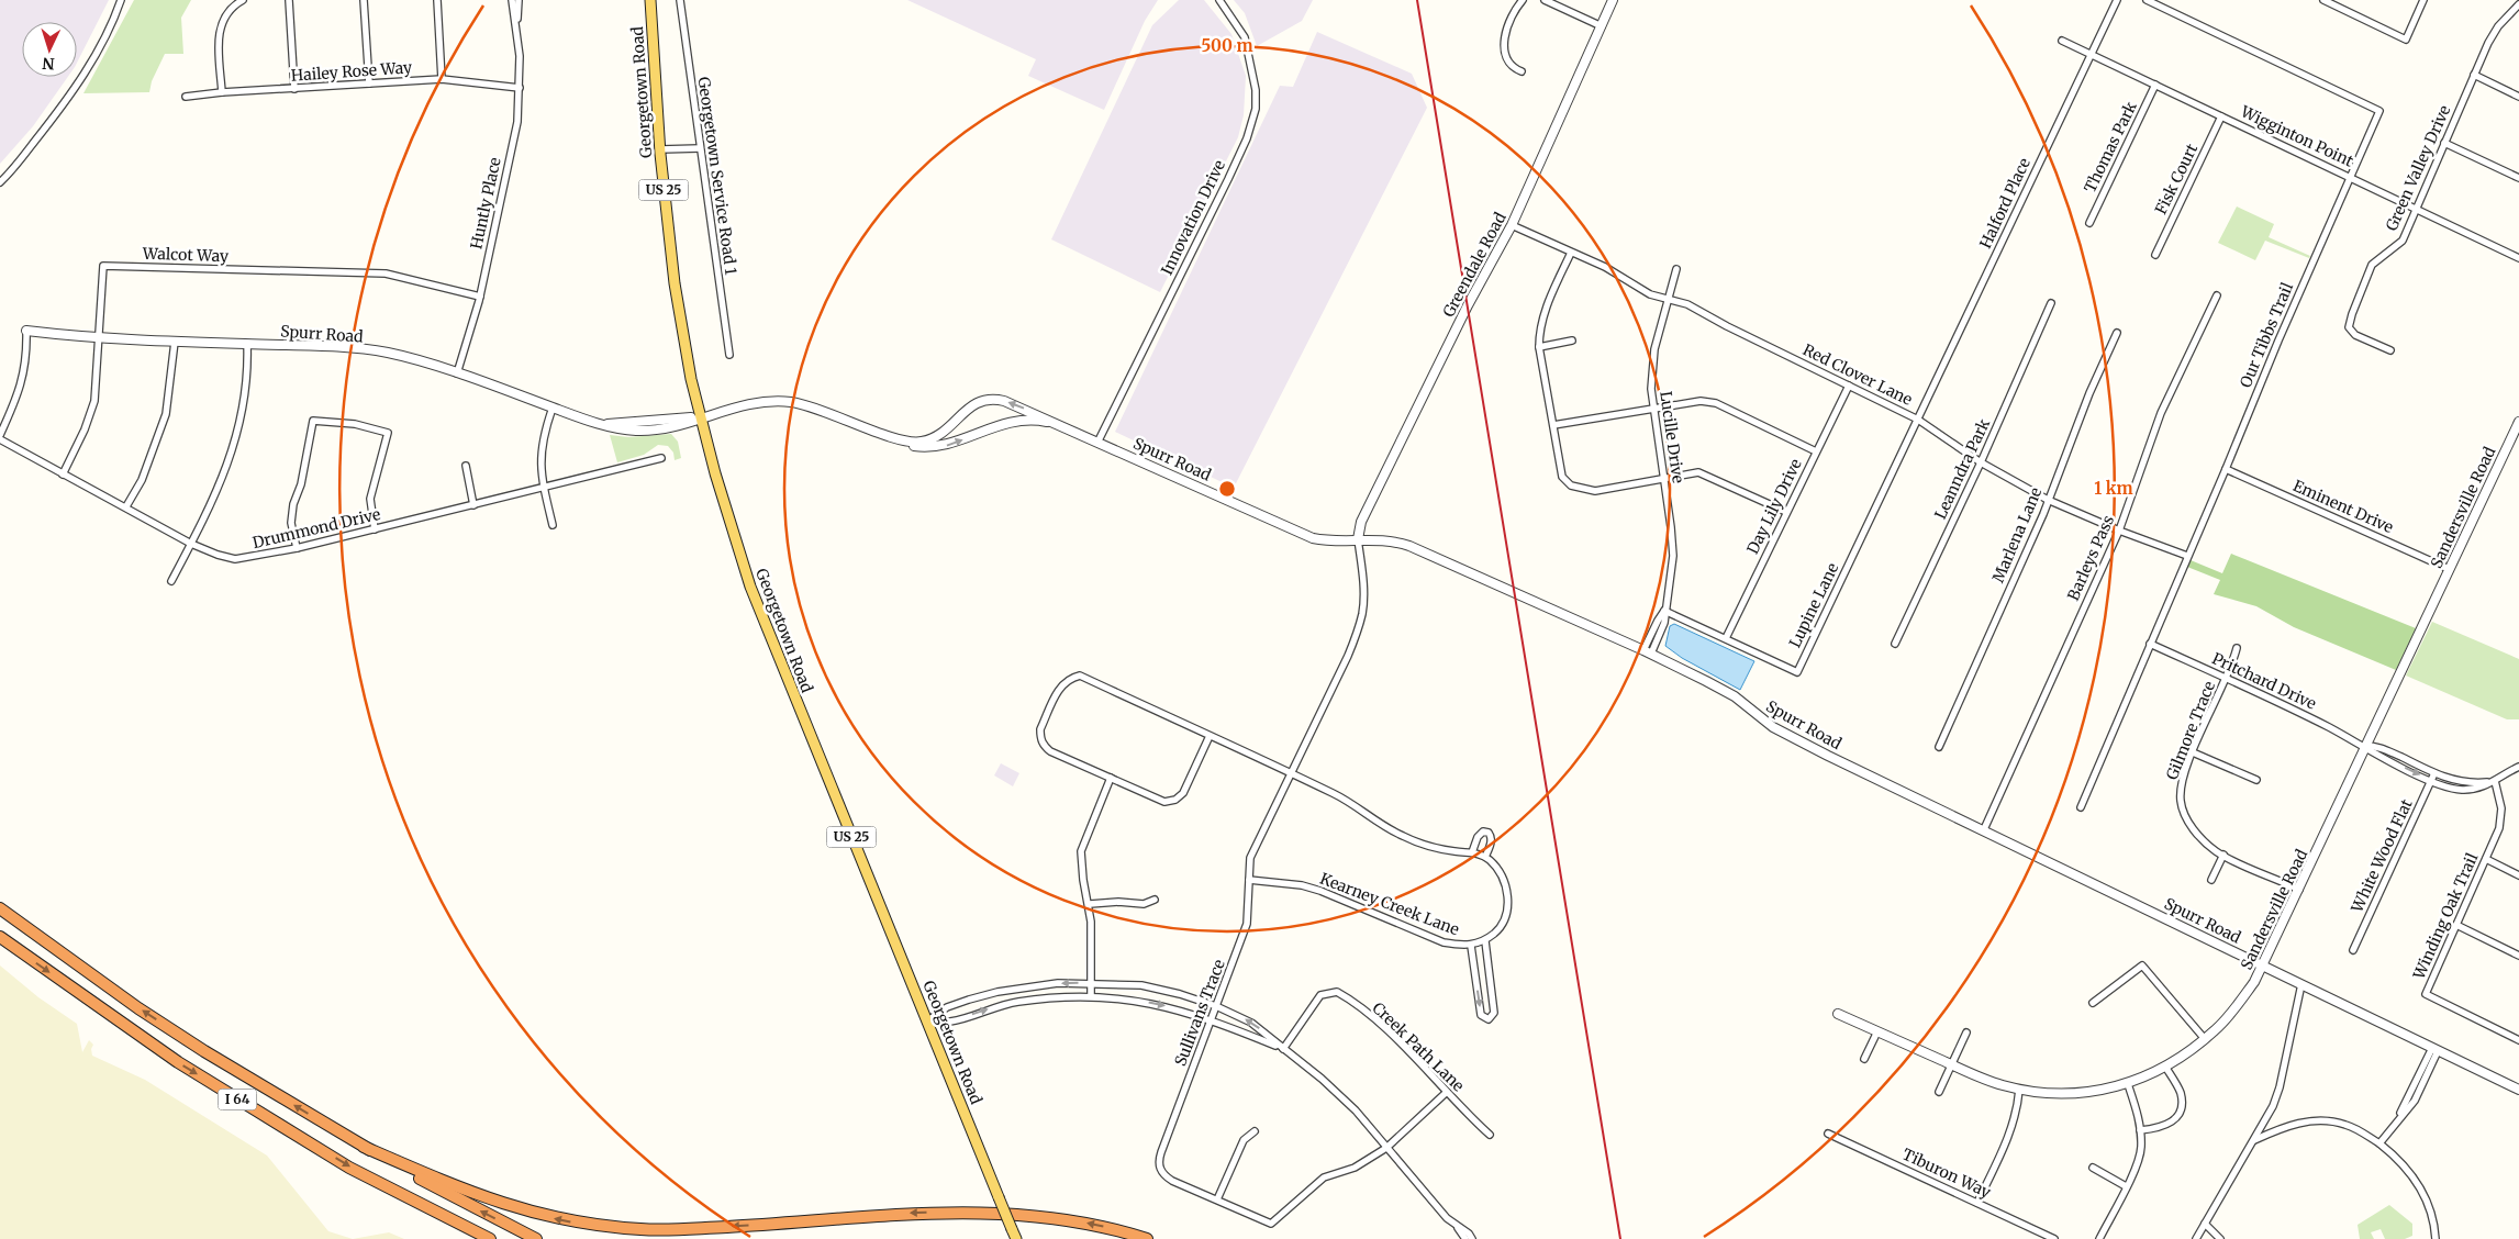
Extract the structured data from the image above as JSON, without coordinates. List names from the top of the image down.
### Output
{
  "streets": {
    "highway": ["I 64"],
    "main road": ["Georgetown Road", "US 25"],
    "street": [
      "Hailey Rose Way",
      "Wigginton Point",
      "Thomas Park",
      "Green Valley Drive",
      "Georgetown Service Road 1",
      "Fisk Court",
      "Huntly Place",
      "Halford Place",
      "Innovation Drive",
      "Walcot Way",
      "Greendale Road",
      "Spurr Road",
      "Our Tibbs Trail",
      "Red Clover Lane",
      "Lucille Drive",
      "Leanndra Park",
      "Day Lily Drive",
      "Eminent Drive",
      "Sandersville Road",
      "Drummond Drive",
      "Marlena Lane",
      "Barleys Pass",
      "Lupine Lane",
      "Pritchard Drive",
      "Gilmore Trace",
      "White Wood Flat",
      "Kearney Creek Lane",
      "Winding Oak Trail",
      "Sullivans Trace",
      "Creek Path Lane",
      "Tiburon Way"
    ]
  },
  "crossings": [
    ["Hailey Rose Way", "Huntly Place"],
    ["Georgetown Road", "Spurr Road"],
    ["Wigginton Point", "Thomas Park"],
    ["Wigginton Point", "Green Valley Drive"],
    ["Wigginton Point", "Fisk Court"],
    ["Wigginton Point", "Halford Place"],
    ["Wigginton Point", "Our Tibbs Trail"],
    ["Huntly Place", "Walcot Way"],
    ["Huntly Place", "Spurr Road"],
    ["Halford Place", "Red Clover Lane"],
    ["Halford Place", "Lupine Lane"],
    ["Innovation Drive", "Spurr Road"],
    ["Walcot Way", "Spurr Road"],
    ["Walcot Way", "Drummond Drive"],
    ["Greendale Road", "Spurr Road"],
    ["Greendale Road", "Red Clover Lane"],
    ["Greendale Road", "Sullivans Trace"],
    ["Spurr Road", "Lucille Drive"],
    ["Spurr Road", "Sandersville Road"],
    ["Spurr Road", "Barleys Pass"],
    ["Spurr Road", "Sullivans Trace"],
    ["Our Tibbs Trail", "Red Clover Lane"],
    ["Our Tibbs Trail", "Eminent Drive"],
    ["Our Tibbs Trail", "Pritchard Drive"],
    ["Red Clover Lane", "Lucille Drive"],
    ["Red Clover Lane", "Leanndra Park"],
    ["Red Clover Lane", "Day Lily Drive"],
    ["Red Clover Lane", "Marlena Lane"],
    ["Red Clover Lane", "Barleys Pass"],
    ["Red Clover Lane", "Lupine Lane"],
    ["Lucille Drive", "Lupine Lane"],
    ["Day Lily Drive", "Lupine Lane"],
    ["Eminent Drive", "Sandersville Road"],
    ["Sandersville Road", "Pritchard Drive"],
    ["Sandersville Road", "Gilmore Trace"],
    ["Pritchard Drive", "Gilmore Trace"],
    ["Pritchard Drive", "White Wood Flat"],
    ["Pritchard Drive", "Winding Oak Trail"],
    ["Kearney Creek Lane", "Sullivans Trace"],
    ["Sullivans Trace", "Creek Path Lane"]
  ],
  "north": "bottom",
  "rings": ["500 m", "1 km"]
}
